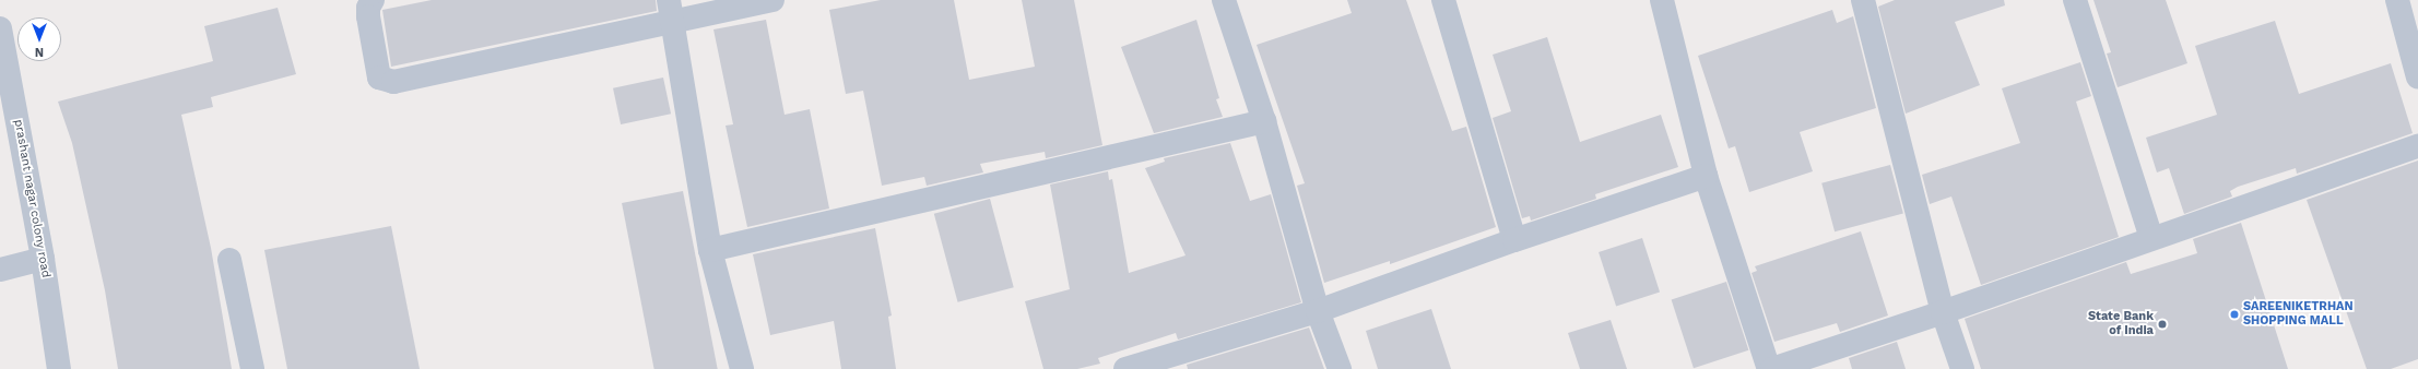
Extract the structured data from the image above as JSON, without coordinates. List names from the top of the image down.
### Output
{
  "streets": {
    "street": ["prashant nagar colony road"]
  },
  "places": ["SAREENIKETRHAN SHOPPING MALL", "State Bank of India"],
  "north": "bottom"
}
